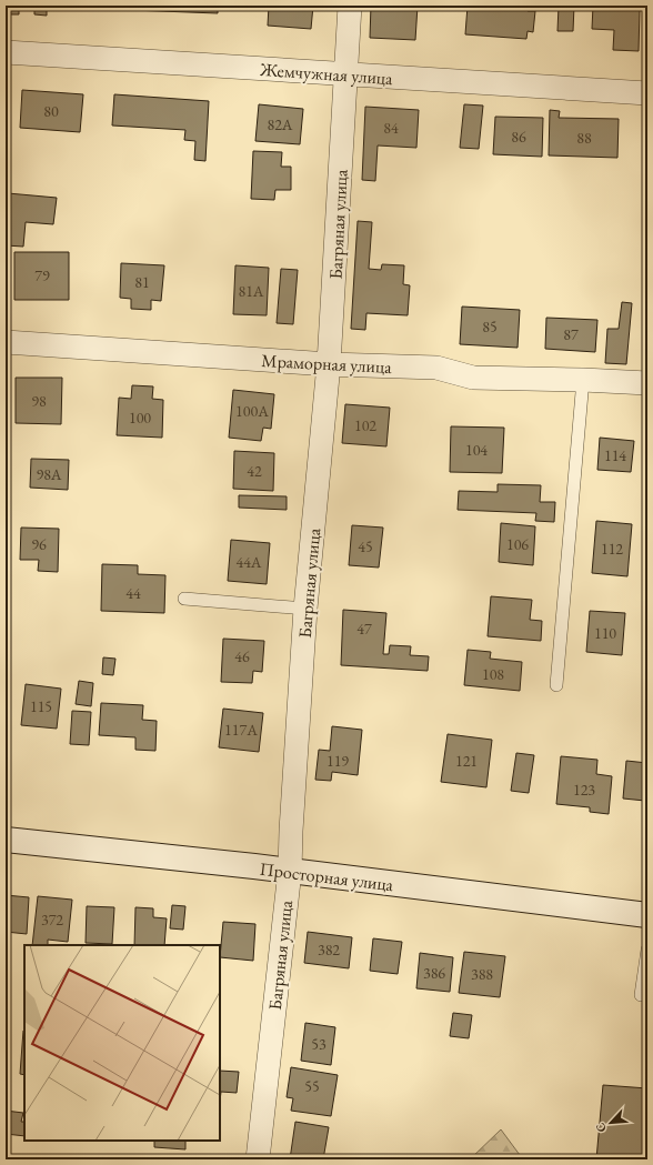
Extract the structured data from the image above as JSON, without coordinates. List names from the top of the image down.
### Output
{
  "streets": {
    "street": [
      "Жемчужная улица",
      "Багряная улица",
      "Мраморная улица",
      "Просторная улица"
    ]
  },
  "crossings": [
    ["Жемчужная улица", "Багряная улица"],
    ["Багряная улица", "Мраморная улица"],
    ["Багряная улица", "Просторная улица"]
  ],
  "house_numbers": [
    "80",
    "82А",
    "84",
    "86",
    "88",
    "79",
    "81",
    "81А",
    "85",
    "87",
    "98",
    "100А",
    "100",
    "102",
    "104",
    "114",
    "42",
    "98А",
    "96",
    "106",
    "45",
    "112",
    "44А",
    "44",
    "47",
    "110",
    "46",
    "108",
    "115",
    "117А",
    "119",
    "121",
    "123",
    "372",
    "382",
    "386",
    "388",
    "53",
    "55"
  ],
  "north": "bottom left"
}
